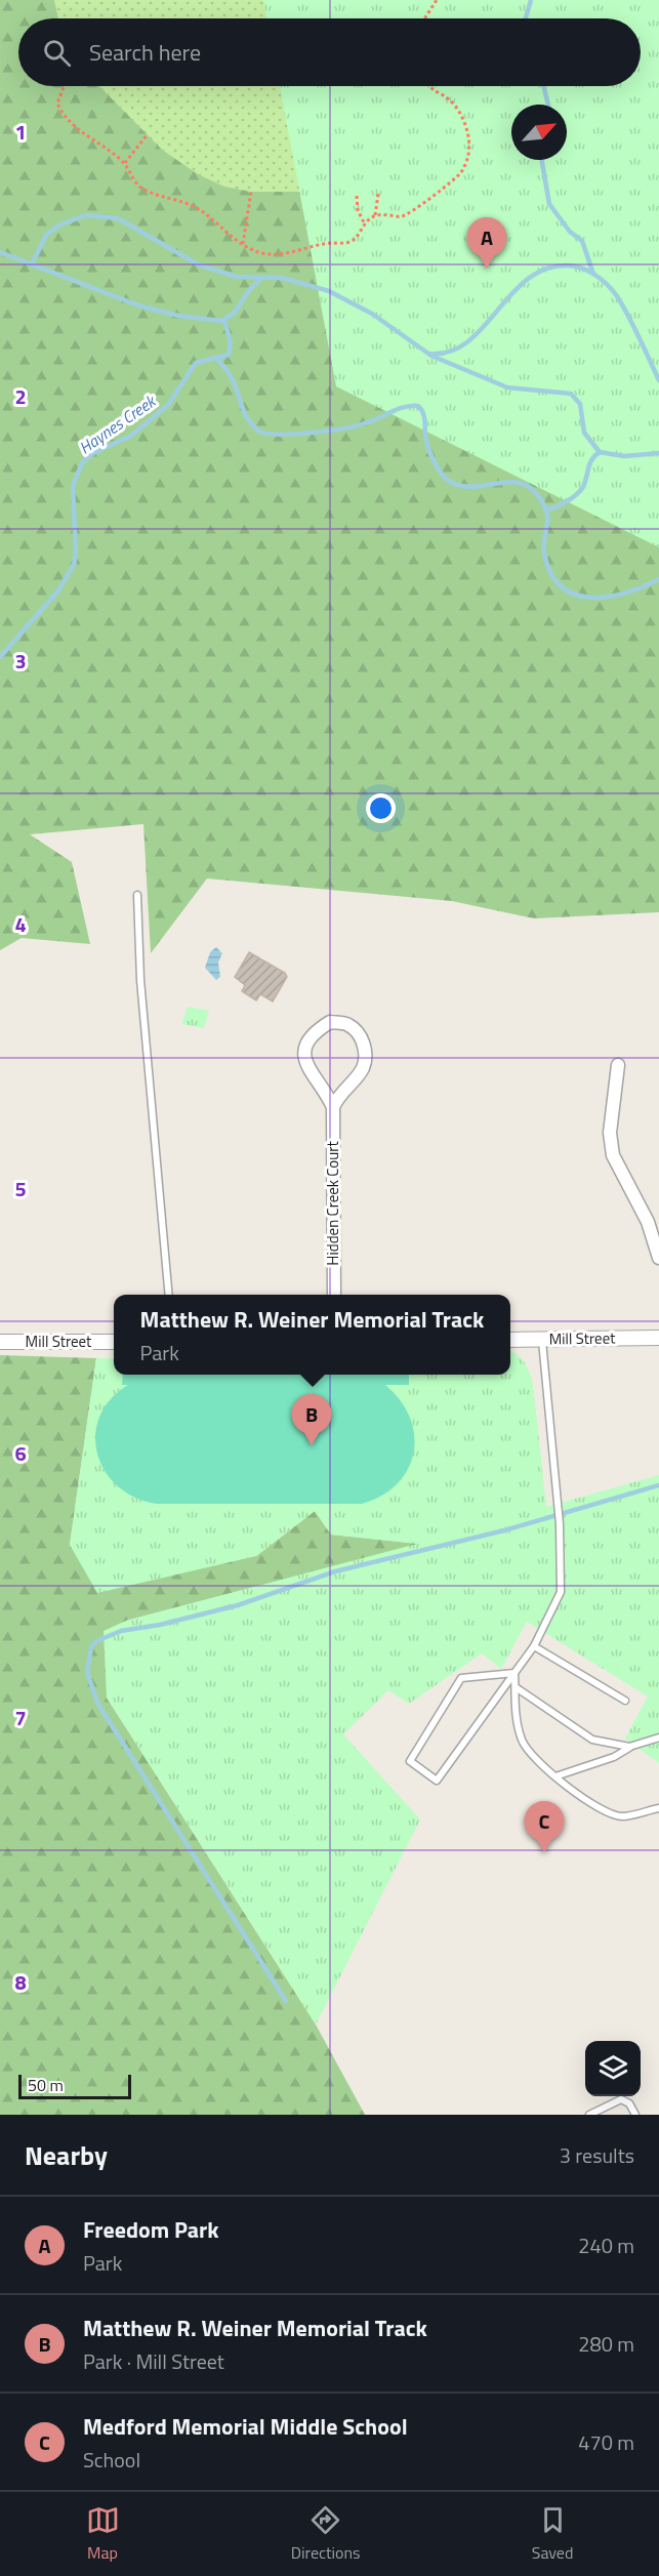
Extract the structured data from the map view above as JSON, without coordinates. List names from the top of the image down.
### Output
{
  "streets": {
    "street": ["Hidden Creek Court", "Mill Street"]
  },
  "water": ["Haynes Creek"],
  "scale_bar": "50 m",
  "north": "top right",
  "page": {
    "search": "Search here",
    "pins": ["A", "B", "C"],
    "popup": ["Matthew R. Weiner Memorial Track", "Park"],
    "scale": "50 m",
    "heading": ["Nearby", "3 results"],
    "list": [
      {
        "mark": "A",
        "name": "Freedom Park",
        "note": "Park",
        "value": "240 m"
      },
      {
        "mark": "B",
        "name": "Matthew R. Weiner Memorial Track",
        "note": "Park · Mill Street",
        "value": "280 m"
      },
      {
        "mark": "C",
        "name": "Medford Memorial Middle School",
        "note": "School",
        "value": "470 m"
      }
    ],
    "nav": ["Map", "Directions", "Saved"]
  },
  "grid": {
    "rows": [
      "1",
      "2",
      "3",
      "4",
      "5",
      "6",
      "7",
      "8"
    ]
  }
}
